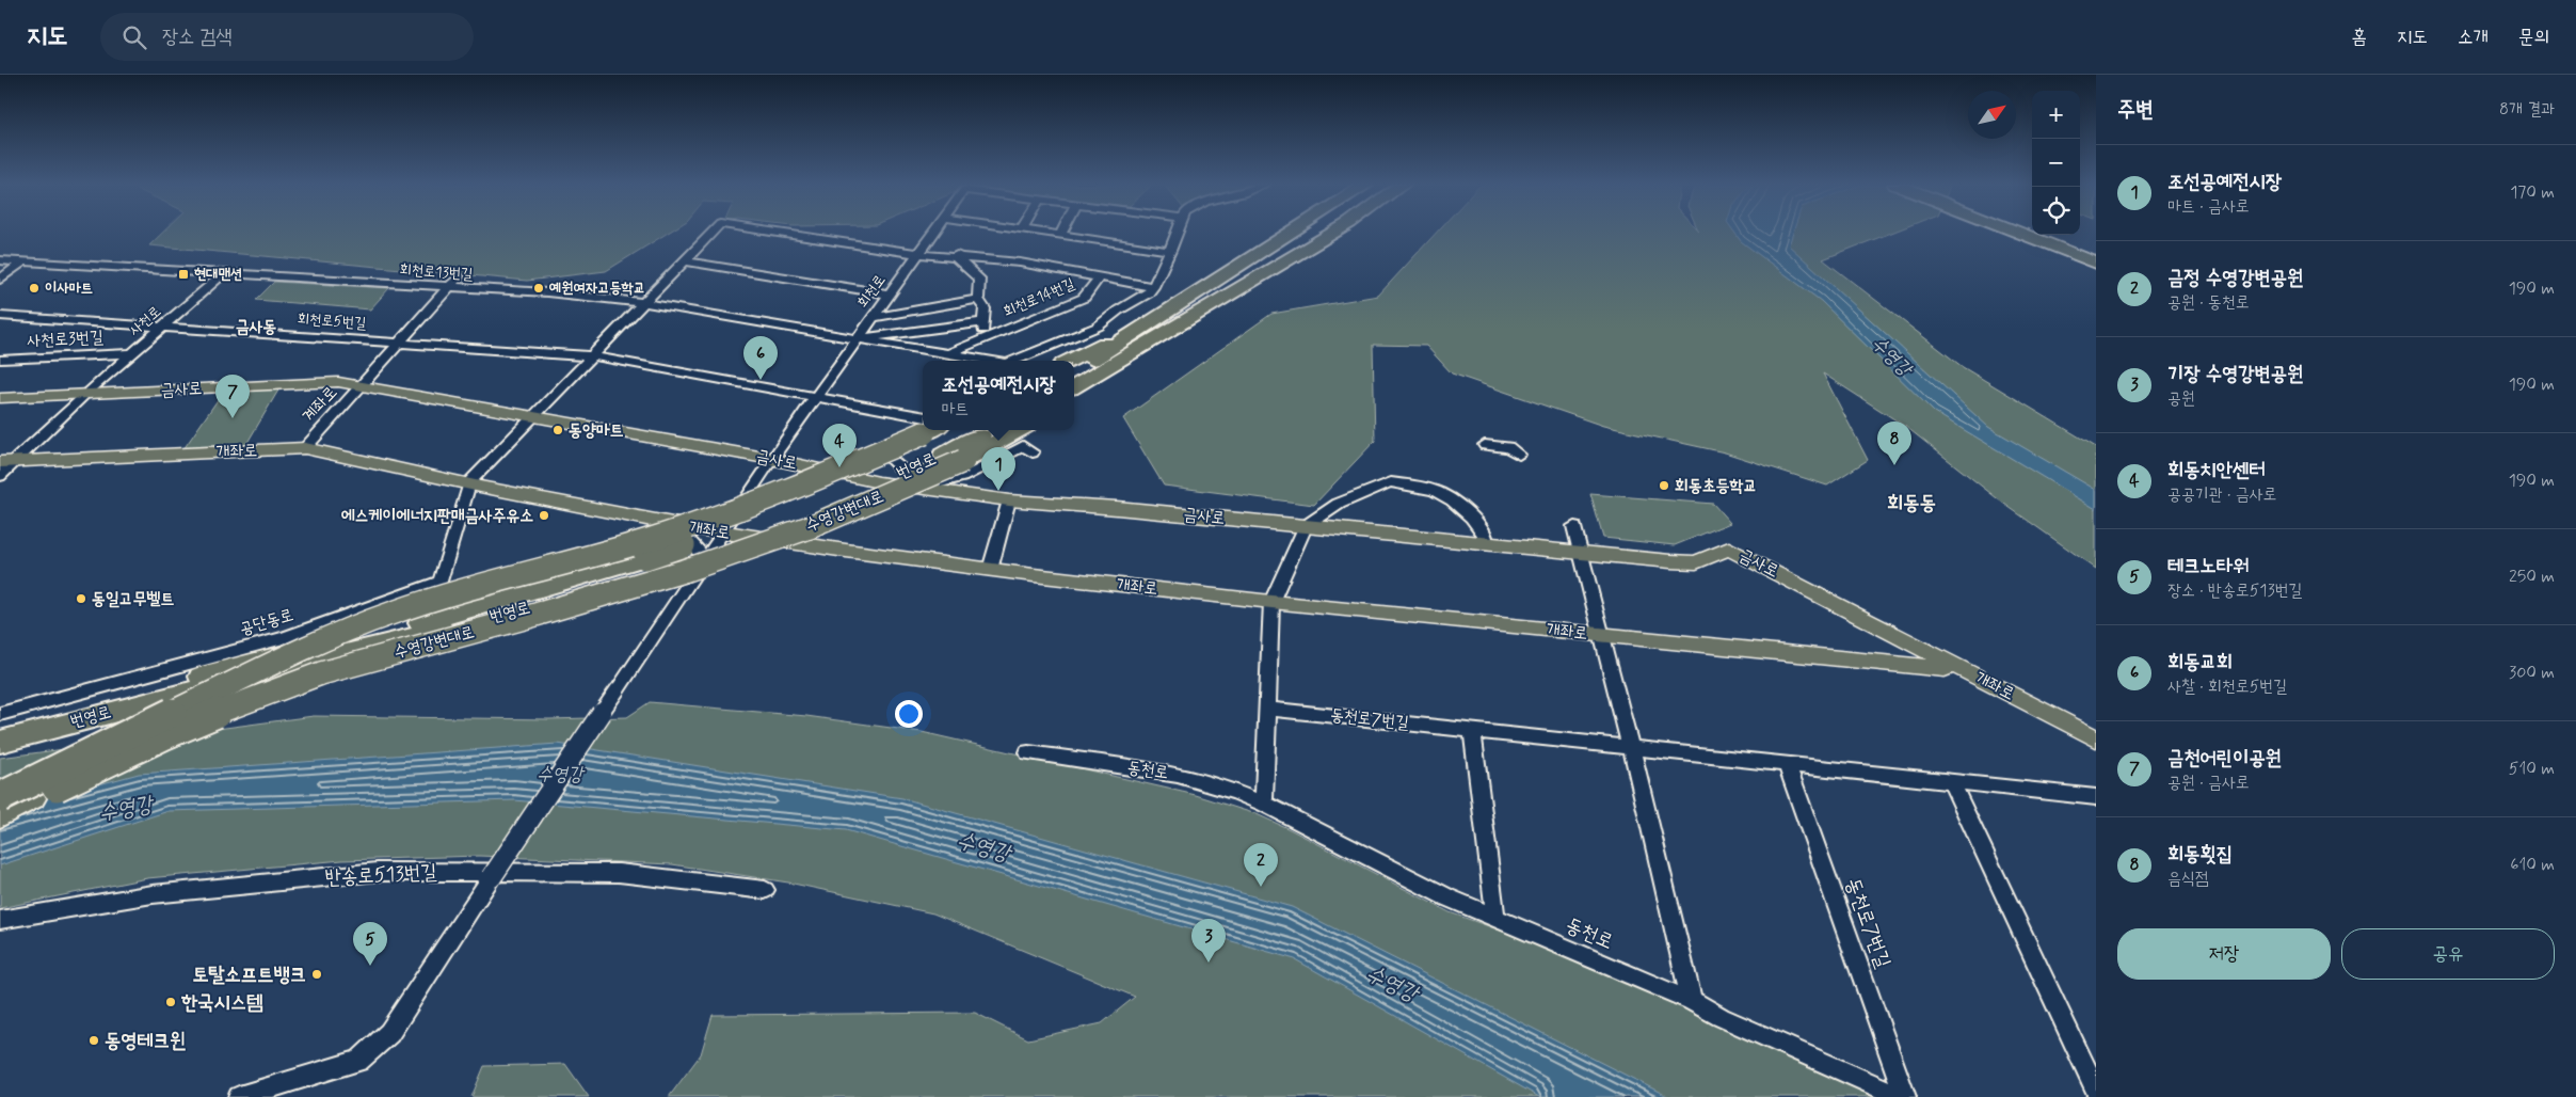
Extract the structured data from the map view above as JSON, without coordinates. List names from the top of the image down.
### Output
{
  "streets": {
    "highway": ["번영로", "수영강변대로"],
    "main road": ["금사로", "개좌로"],
    "street": [
      "회천로13번길",
      "회천로",
      "회천로14번길",
      "사천로",
      "회천로5번길",
      "사천로3번길",
      "계좌로",
      "공단동로",
      "동천로7번길",
      "동천로",
      "반송로513번길"
    ]
  },
  "crossings": [
    ["회천로13번길", "회천로"],
    ["회천로13번길", "회천로14번길"],
    ["회천로13번길", "사천로"],
    ["회천로", "회천로14번길"],
    ["회천로", "회천로5번길"],
    ["회천로", "금사로"],
    ["회천로", "개좌로"],
    ["사천로", "회천로5번길"],
    ["사천로", "사천로3번길"],
    ["사천로", "금사로"],
    ["사천로", "개좌로"],
    ["금사로", "계좌로"],
    ["금사로", "개좌로"],
    ["계좌로", "개좌로"],
    ["개좌로", "공단동로"],
    ["개좌로", "동천로7번길"],
    ["번영로", "수영강변대로"],
    ["동천로7번길", "동천로"]
  ],
  "districts": ["금사동", "회동동"],
  "water": ["수영강"],
  "places": {
    "transit": ["현대맨션"],
    "other": [
      "이사마트",
      "예원여자고등학교",
      "동양마트",
      "회동초등학교",
      "에스케이에너지판매금사주유소",
      "동일고무벨트",
      "토탈소프트뱅크",
      "한국시스템",
      "동영테크윈"
    ]
  },
  "north": "top right",
  "page": {
    "header": "지도",
    "search": "장소 검색",
    "nav": [
      "홈",
      "지도",
      "소개",
      "문의"
    ],
    "heading": ["주변", "8개 결과"],
    "map_buttons": ["+", "−"],
    "list": [
      {
        "mark": "1",
        "name": "조선공예전시장",
        "note": "마트 · 금사로",
        "value": "170 m"
      },
      {
        "mark": "2",
        "name": "금정 수영강변공원",
        "note": "공원 · 동천로",
        "value": "190 m"
      },
      {
        "mark": "3",
        "name": "기장 수영강변공원",
        "note": "공원",
        "value": "190 m"
      },
      {
        "mark": "4",
        "name": "회동치안센터",
        "note": "공공기관 · 금사로",
        "value": "190 m"
      },
      {
        "mark": "5",
        "name": "테크노타워",
        "note": "장소 · 반송로513번길",
        "value": "250 m"
      },
      {
        "mark": "6",
        "name": "회동교회",
        "note": "사찰 · 회천로5번길",
        "value": "300 m"
      },
      {
        "mark": "7",
        "name": "금천어린이공원",
        "note": "공원 · 금사로",
        "value": "510 m"
      },
      {
        "mark": "8",
        "name": "회동횟집",
        "note": "음식점",
        "value": "610 m"
      }
    ],
    "pins": [
      "6",
      "7",
      "8",
      "4",
      "1",
      "2",
      "3",
      "5"
    ],
    "popup": ["조선공예전시장", "마트"],
    "buttons": ["저장", "공유"]
  }
}
